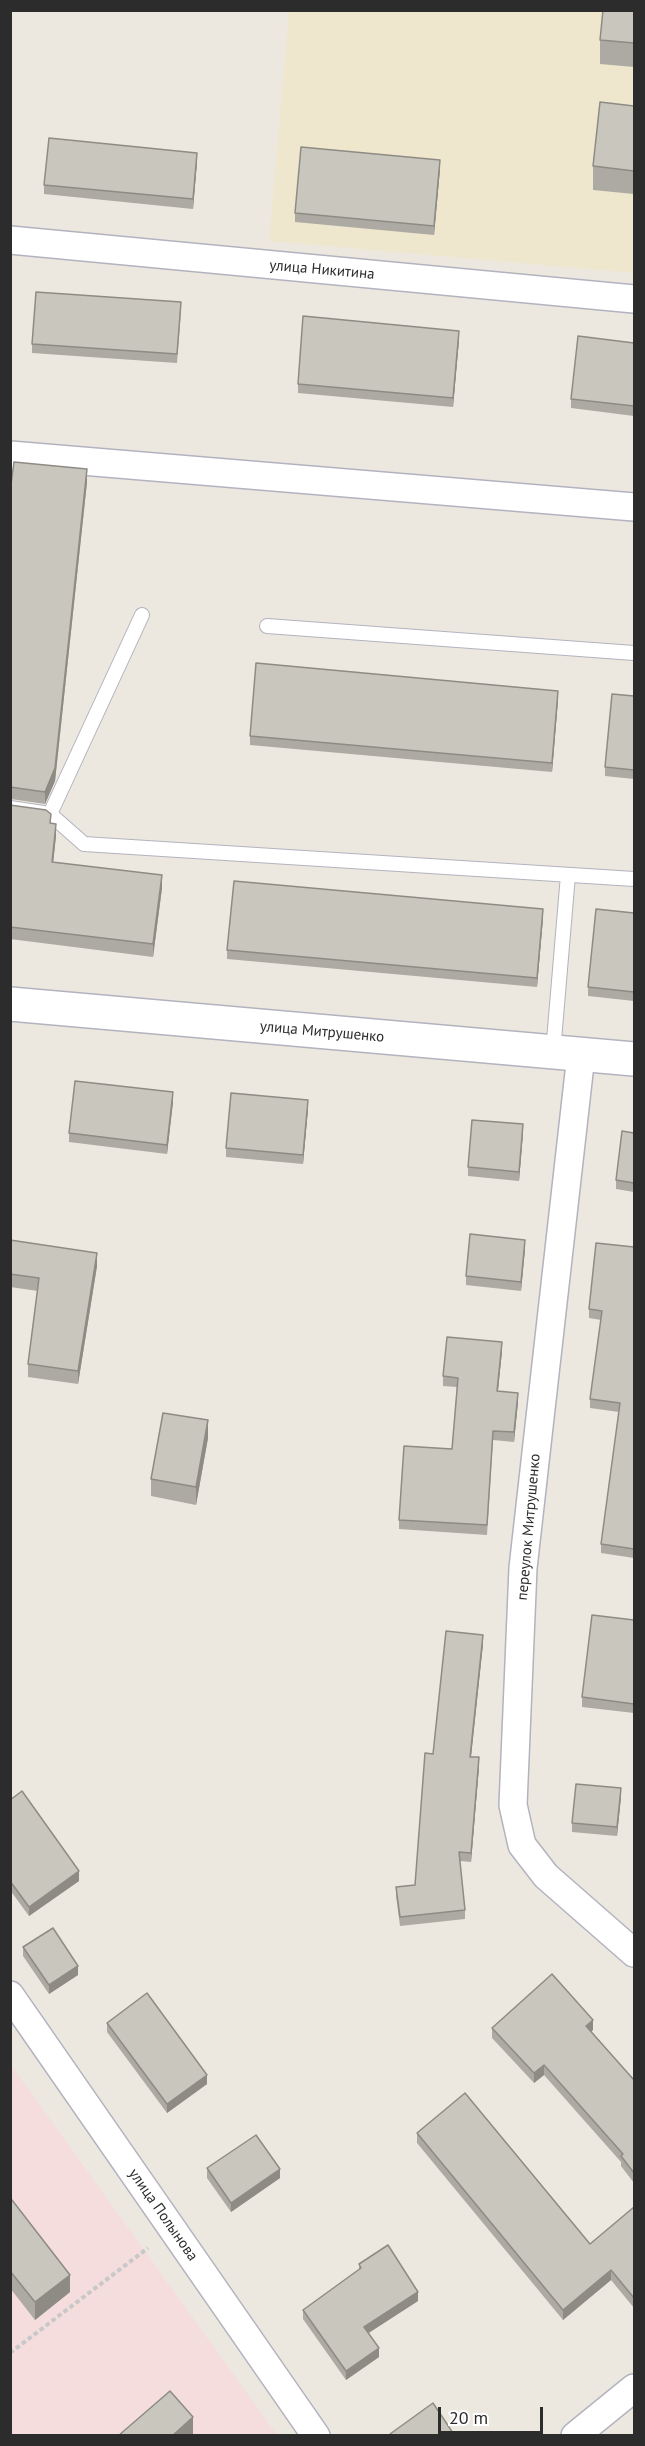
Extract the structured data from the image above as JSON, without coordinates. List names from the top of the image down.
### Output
{
  "streets": {
    "street": [
      "улица Никитина",
      "улица Митрушенко",
      "переулок Митрушенко",
      "улица Полынова"
    ]
  },
  "crossings": [
    ["улица Митрушенко", "переулок Митрушенко"]
  ],
  "scale_bar": "20 m"
}
